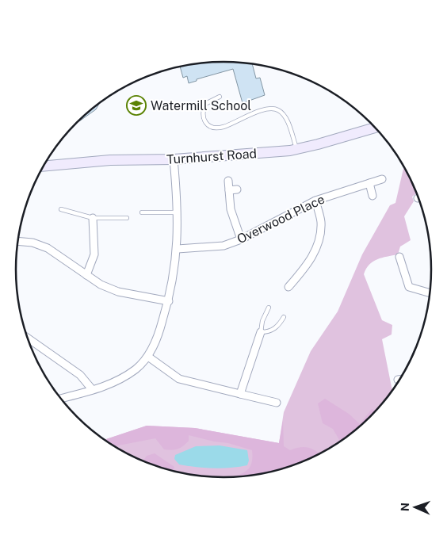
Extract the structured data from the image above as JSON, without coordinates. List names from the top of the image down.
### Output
{
  "streets": {
    "street": ["Turnhurst Road", "Overwood Place"]
  },
  "places": {
    "school or university": ["Watermill School"]
  },
  "north": "left"
}
